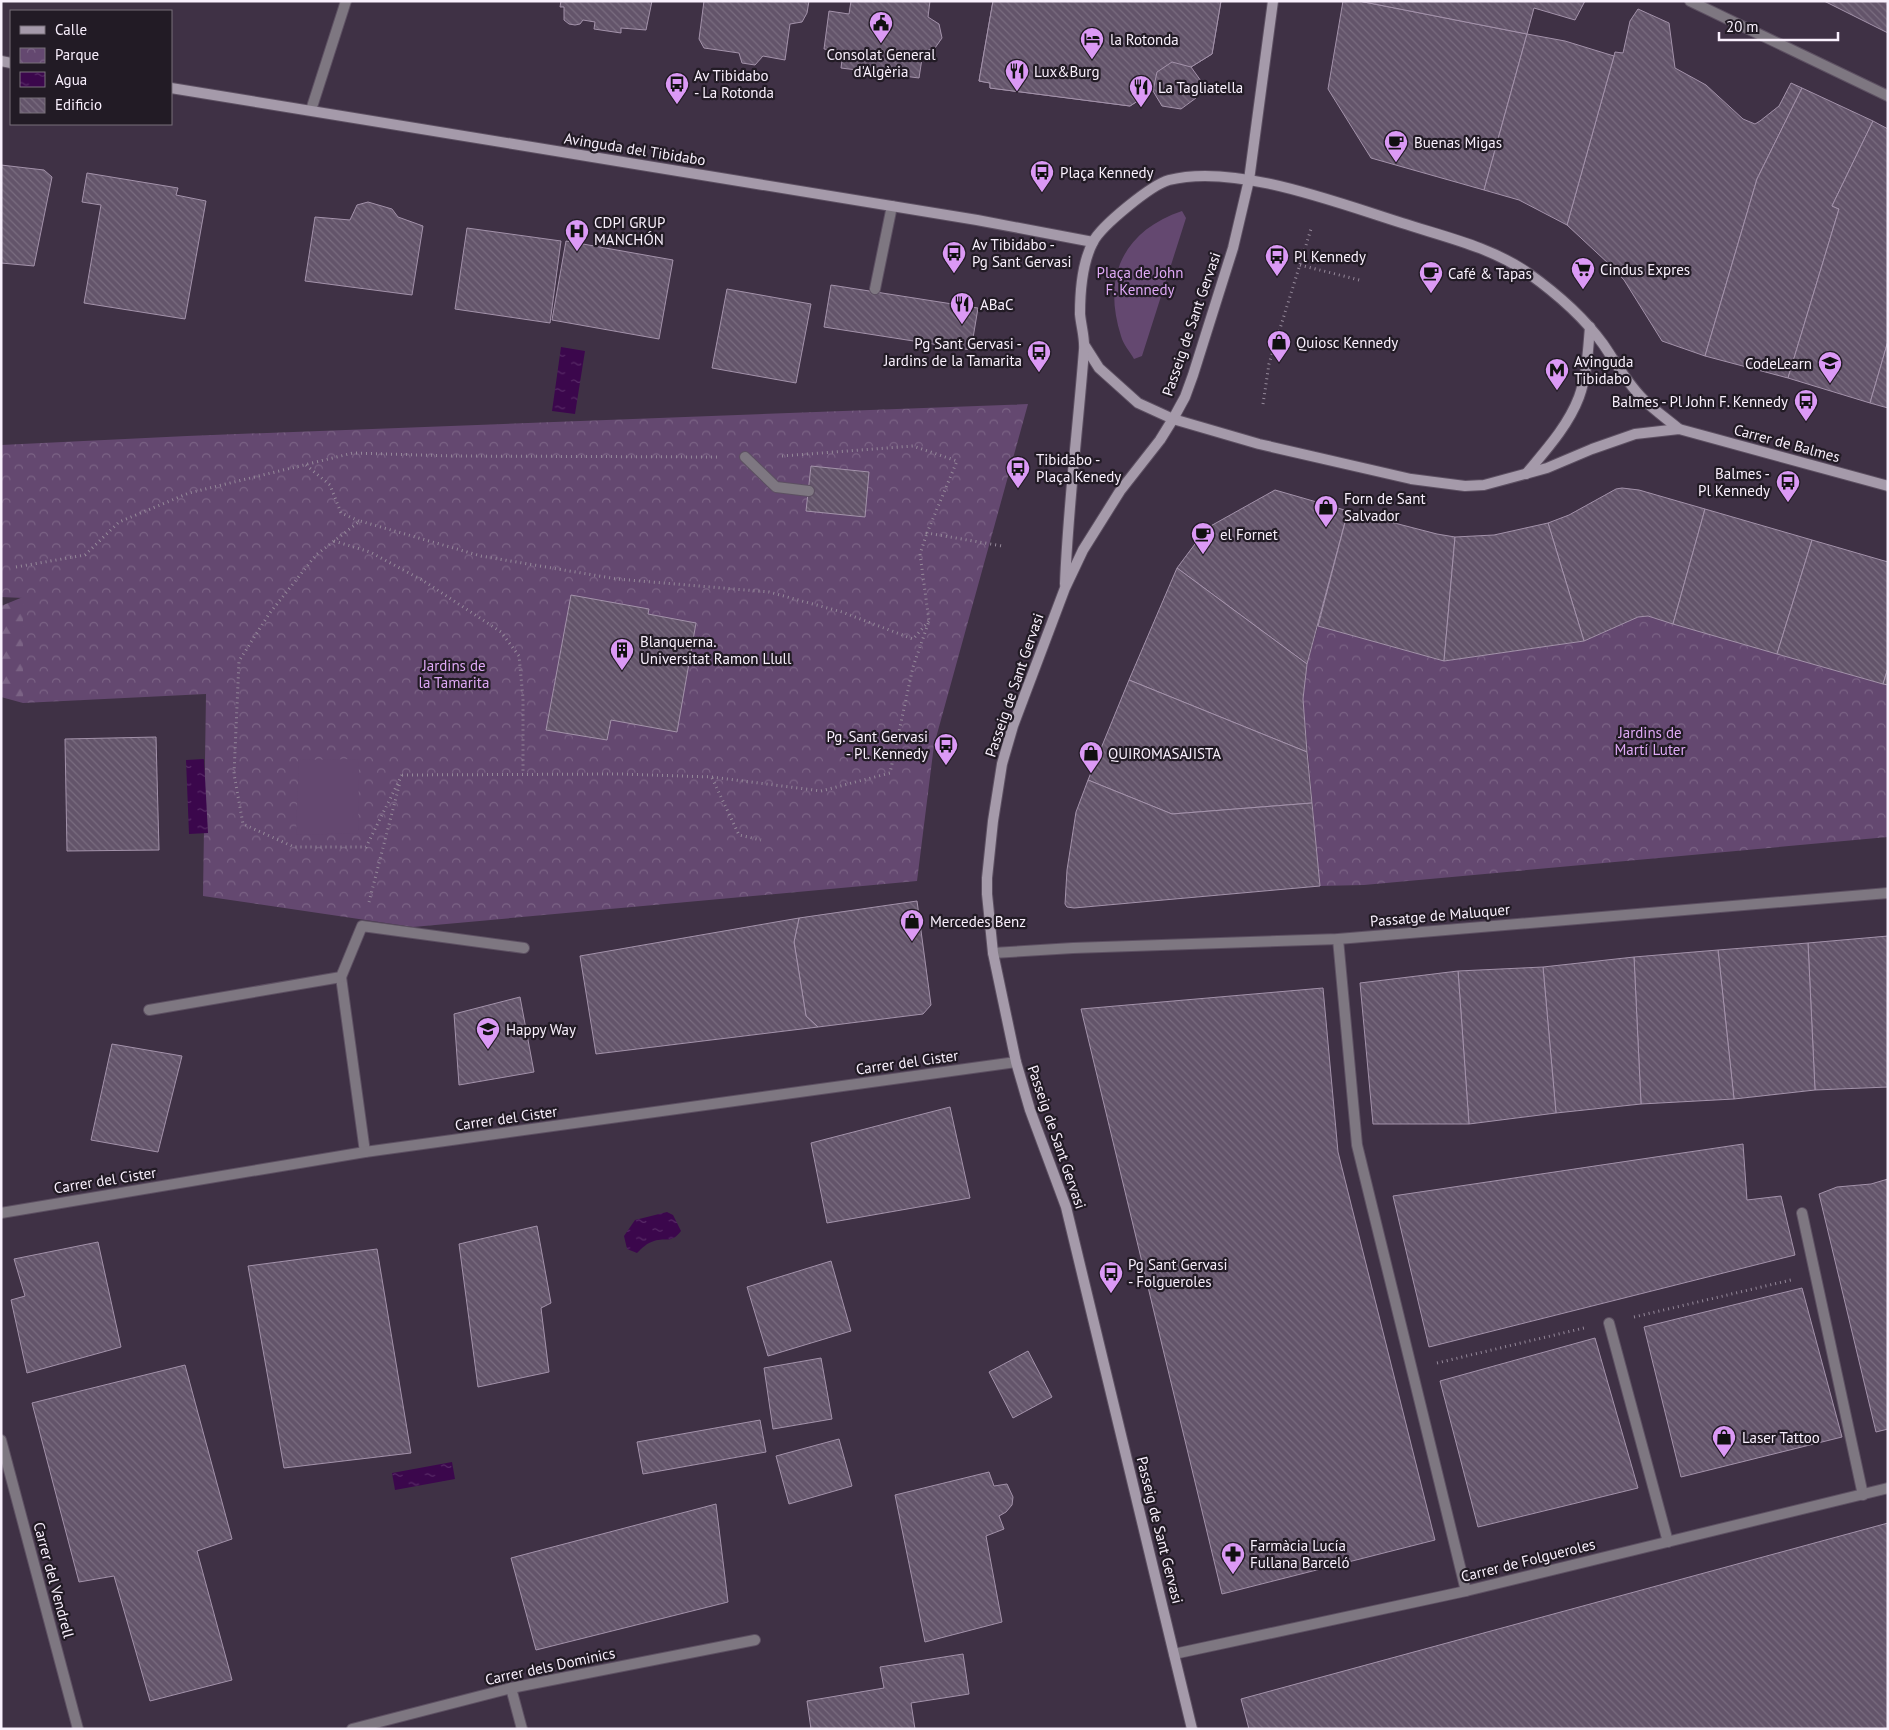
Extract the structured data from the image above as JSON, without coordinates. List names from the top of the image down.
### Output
{
  "streets": {
    "main road": ["Avinguda del Tibidabo", "Passeig de Sant Gervasi", "Carrer de Balmes"],
    "street": [
      "Passatge de Maluquer",
      "Carrer del Cister",
      "Carrer de Folgueroles",
      "Carrer del Vendrell",
      "Carrer dels Dominics"
    ]
  },
  "crossings": [
    ["Passeig de Sant Gervasi", "Passatge de Maluquer"],
    ["Passeig de Sant Gervasi", "Carrer del Cister"],
    ["Passeig de Sant Gervasi", "Carrer de Folgueroles"]
  ],
  "parks": ["Plaça de John F. Kennedy", "Jardins de la Tamarita", "Jardins de Martí Luter"],
  "places": {
    "public building": ["Consolat General d'Algèria"],
    "hotel": ["la Rotonda"],
    "restaurant": ["Lux&Burg", "La Tagliatella", "ABaC"],
    "bus stop": [
      "Av Tibidabo - La Rotonda",
      "Plaça Kennedy",
      "Av Tibidabo - Pg Sant Gervasi",
      "Pl Kennedy",
      "Pg Sant Gervasi - Jardins de la Tamarita",
      "Balmes - Pl John F. Kennedy",
      "Tibidabo - Plaça Kenedy",
      "Balmes - Pl Kennedy",
      "Pg. Sant Gervasi - Pl. Kennedy",
      "Pg Sant Gervasi - Folgueroles"
    ],
    "cafe": ["Buenas Migas", "Café & Tapas", "el Fornet"],
    "hospital": ["CDPI GRUP MANCHÓN"],
    "supermarket": ["Cindus Expres"],
    "shop": [
      "Quiosc Kennedy",
      "Forn de Sant Salvador",
      "QUIROMASAJISTA",
      "Mercedes Benz",
      "Laser Tattoo"
    ],
    "school or university": ["CodeLearn", "Happy Way"],
    "metro station": ["Avinguda Tibidabo"],
    "building": ["Blanquerna. Universitat Ramon Llull"],
    "pharmacy": ["Farmàcia Lucía Fullana Barceló"]
  },
  "legend": [
    "Calle",
    "Parque",
    "Agua",
    "Edificio"
  ],
  "scale_bar": "20 m"
}
